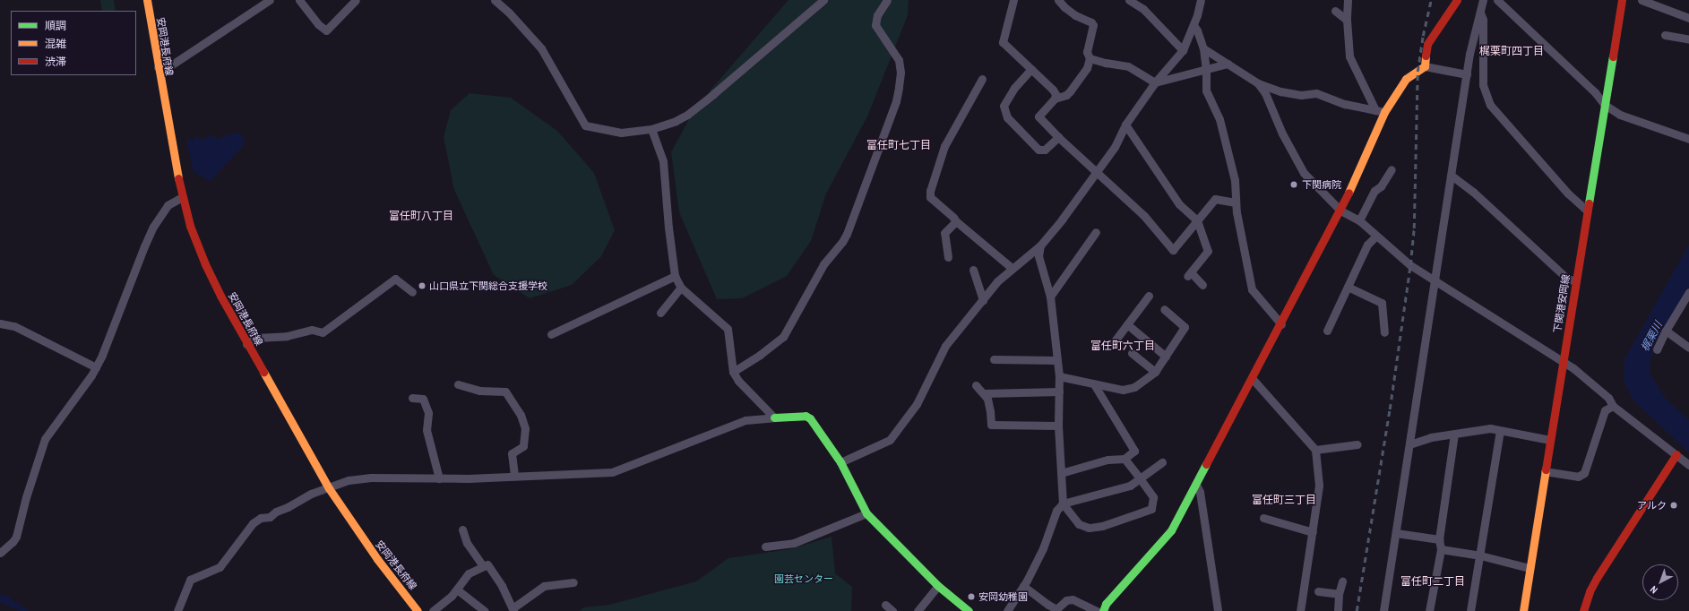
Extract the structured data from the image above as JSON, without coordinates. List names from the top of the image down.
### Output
{
  "streets": {
    "main road": ["安岡港長府線", "下関港安岡線"]
  },
  "districts": [
    "梶栗町四丁目",
    "富任町七丁目",
    "富任町八丁目",
    "富任町六丁目",
    "富任町三丁目",
    "富任町二丁目"
  ],
  "water": ["梶栗川"],
  "parks": ["園芸センター"],
  "places": [
    "下関病院",
    "山口県立下関総合支援学校",
    "アルク",
    "安岡幼稚園"
  ],
  "legend": ["順調", "混雑", "渋滞"],
  "north": "bottom left"
}
